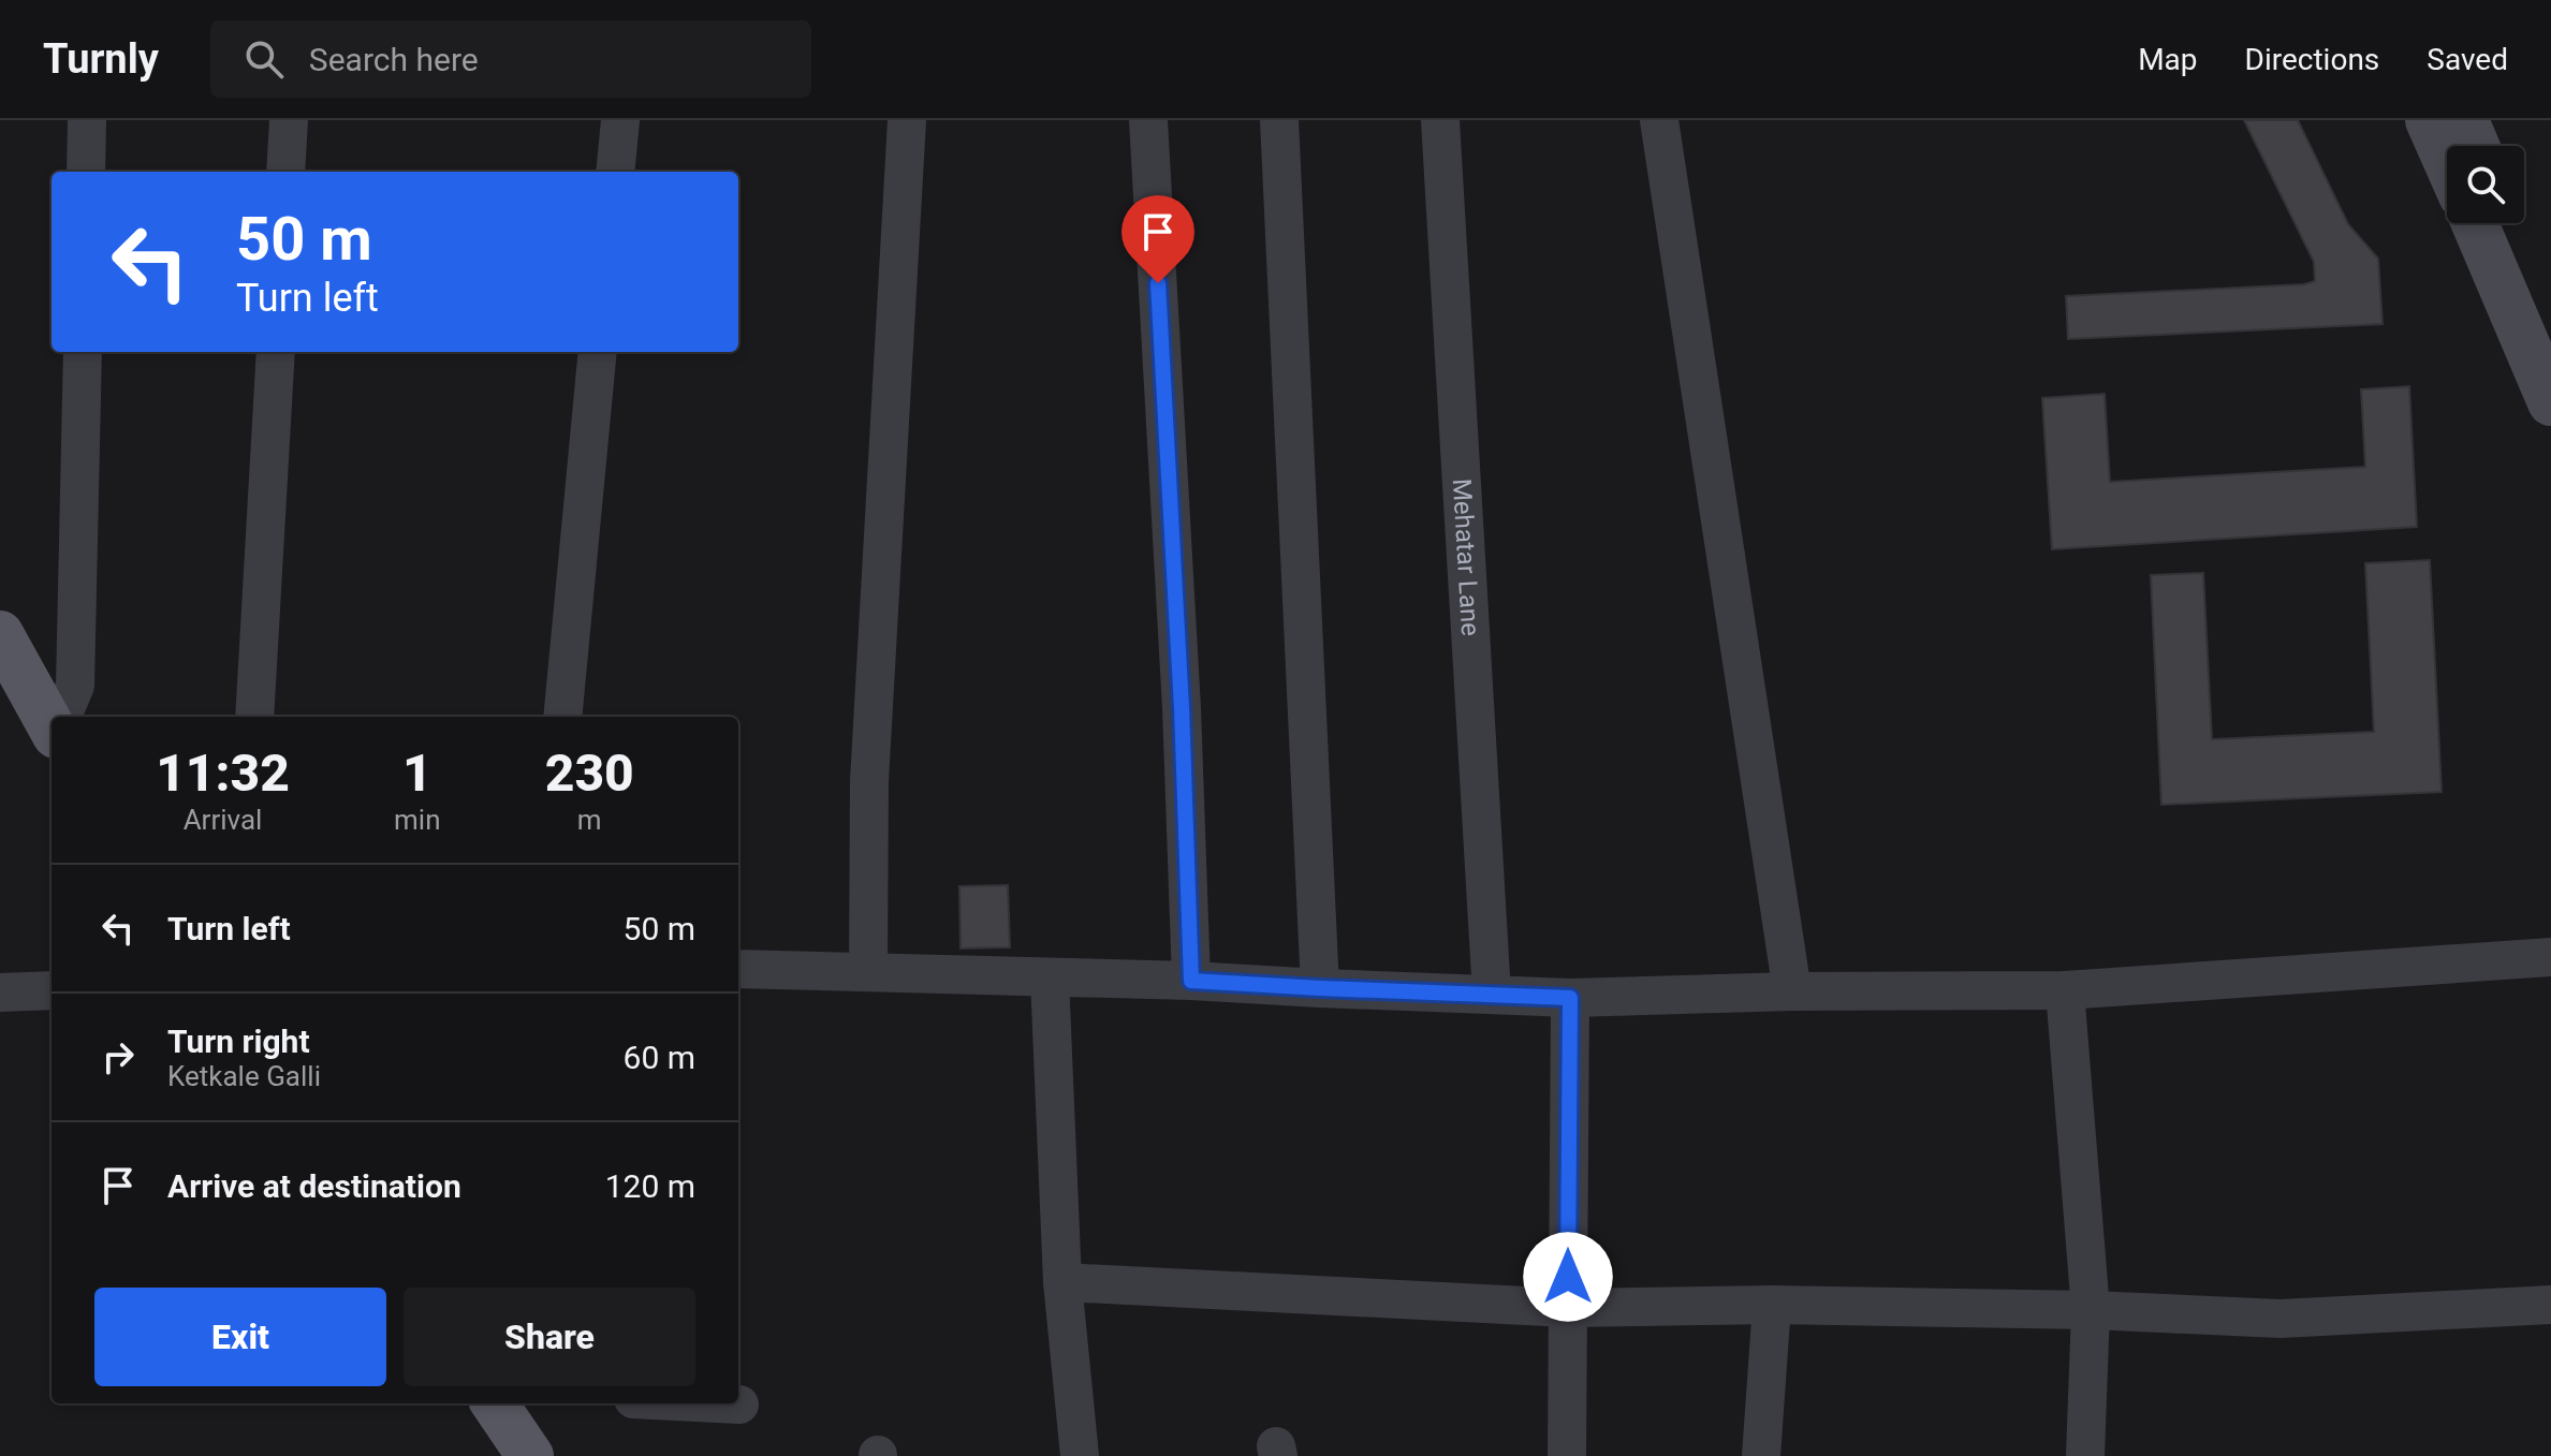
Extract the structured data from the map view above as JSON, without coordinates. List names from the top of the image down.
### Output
{
  "streets": {
    "street": ["Mehatar Lane"]
  },
  "page": {
    "header": "Turnly",
    "search": "Search here",
    "nav": ["Map", "Directions", "Saved"],
    "turn": ["50 m", "Turn left"],
    "eta": [
      "11:32",
      "Arrival",
      "1",
      "min",
      "230",
      "m"
    ],
    "list": [
      {
        "name": "Turn left",
        "value": "50 m"
      },
      {
        "name": "Turn right",
        "note": "Ketkale Galli",
        "value": "60 m"
      },
      {
        "name": "Arrive at destination",
        "value": "120 m"
      }
    ],
    "buttons": ["Exit", "Share"]
  }
}
